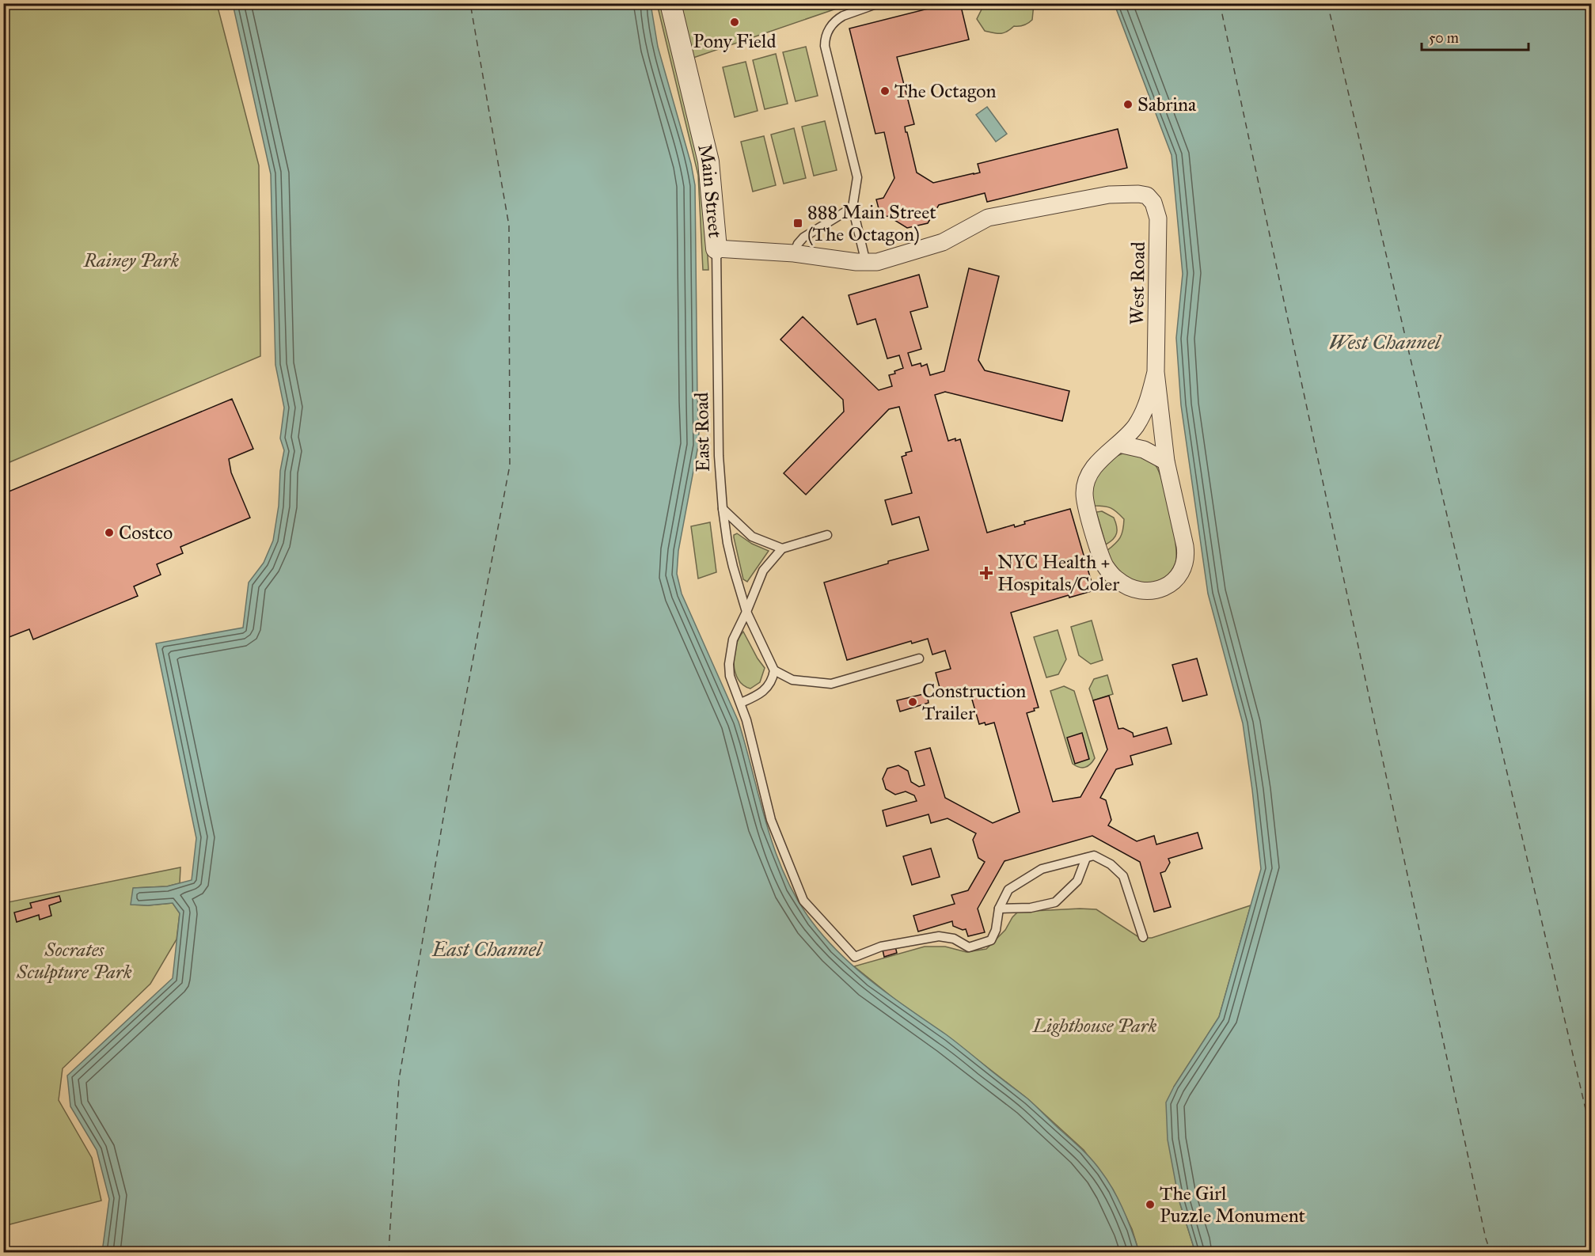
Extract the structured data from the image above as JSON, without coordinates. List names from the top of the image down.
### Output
{
  "streets": {
    "street": ["Main Street", "West Road"],
    "lane": ["East Road"]
  },
  "crossings": [
    ["Main Street", "West Road"],
    ["Main Street", "East Road"]
  ],
  "water": ["West Channel", "East Channel"],
  "parks": ["Rainey Park", "Socrates Sculpture Park", "Lighthouse Park"],
  "places": {
    "other": [
      "Pony Field",
      "The Octagon",
      "Sabrina",
      "Costco",
      "Construction Trailer",
      "The Girl Puzzle Monument"
    ],
    "transit": ["888 Main Street (The Octagon)"],
    "health": ["NYC Health + Hospitals/Coler"]
  },
  "scale_bar": "50 m"
}
